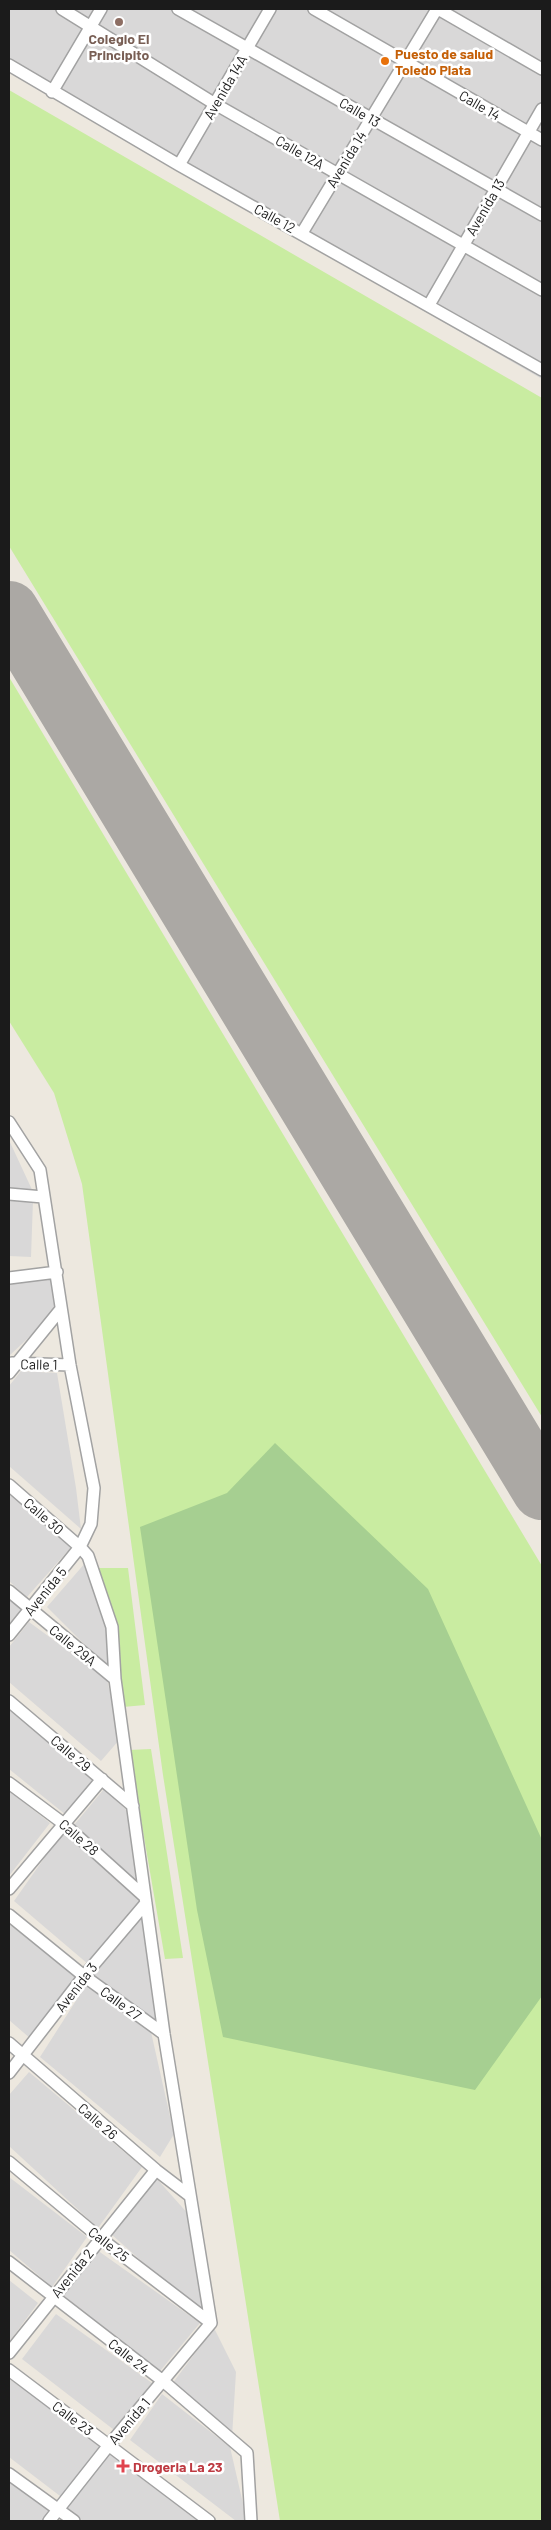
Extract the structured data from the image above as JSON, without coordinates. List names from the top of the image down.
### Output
{
  "streets": {
    "street": [
      "Avenida 14A",
      "Calle 14",
      "Calle 13",
      "Calle 12A",
      "Avenida 14",
      "Avenida 13",
      "Calle 12",
      "Calle 1",
      "Calle 30",
      "Avenida 5",
      "Calle 29A",
      "Calle 29",
      "Calle 28",
      "Avenida 3",
      "Calle 27",
      "Calle 26",
      "Calle 25",
      "Avenida 2",
      "Calle 24",
      "Calle 23",
      "Avenida 1"
    ]
  },
  "crossings": [
    ["Avenida 14A", "Calle 13"],
    ["Avenida 14A", "Calle 12A"],
    ["Avenida 14A", "Calle 12"],
    ["Calle 14", "Avenida 14"],
    ["Calle 14", "Avenida 13"],
    ["Calle 13", "Avenida 14"],
    ["Calle 13", "Avenida 13"],
    ["Calle 12A", "Avenida 14"],
    ["Calle 12A", "Avenida 13"],
    ["Avenida 14", "Calle 12"],
    ["Avenida 13", "Calle 12"],
    ["Calle 1", "Avenida 5"],
    ["Calle 30", "Avenida 5"],
    ["Calle 30", "Calle 29A"],
    ["Calle 30", "Calle 29"],
    ["Calle 30", "Calle 28"],
    ["Calle 30", "Avenida 3"],
    ["Calle 30", "Calle 27"],
    ["Calle 30", "Calle 26"],
    ["Calle 30", "Calle 25"],
    ["Calle 30", "Avenida 1"],
    ["Avenida 5", "Calle 29A"],
    ["Calle 28", "Avenida 3"],
    ["Avenida 3", "Calle 27"],
    ["Avenida 3", "Calle 26"],
    ["Calle 26", "Avenida 2"],
    ["Calle 25", "Avenida 2"],
    ["Calle 25", "Avenida 1"],
    ["Avenida 2", "Calle 24"],
    ["Calle 24", "Avenida 1"],
    ["Calle 23", "Avenida 1"]
  ],
  "places": {
    "other": ["Colegio El Principito", "Puesto de salud Toledo Plata"],
    "health": ["Drogeria La 23"]
  }
}
